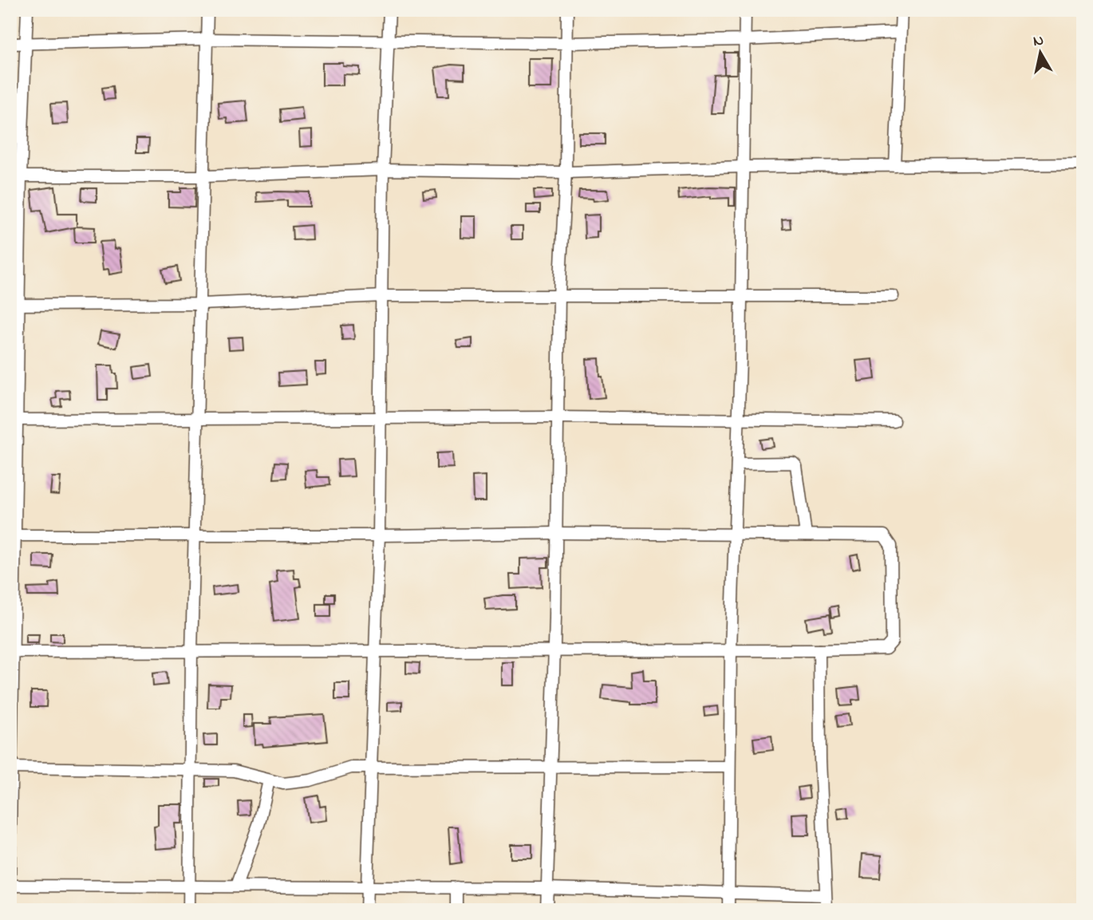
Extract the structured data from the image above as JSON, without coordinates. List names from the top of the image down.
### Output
{
  "north": "top"
}
